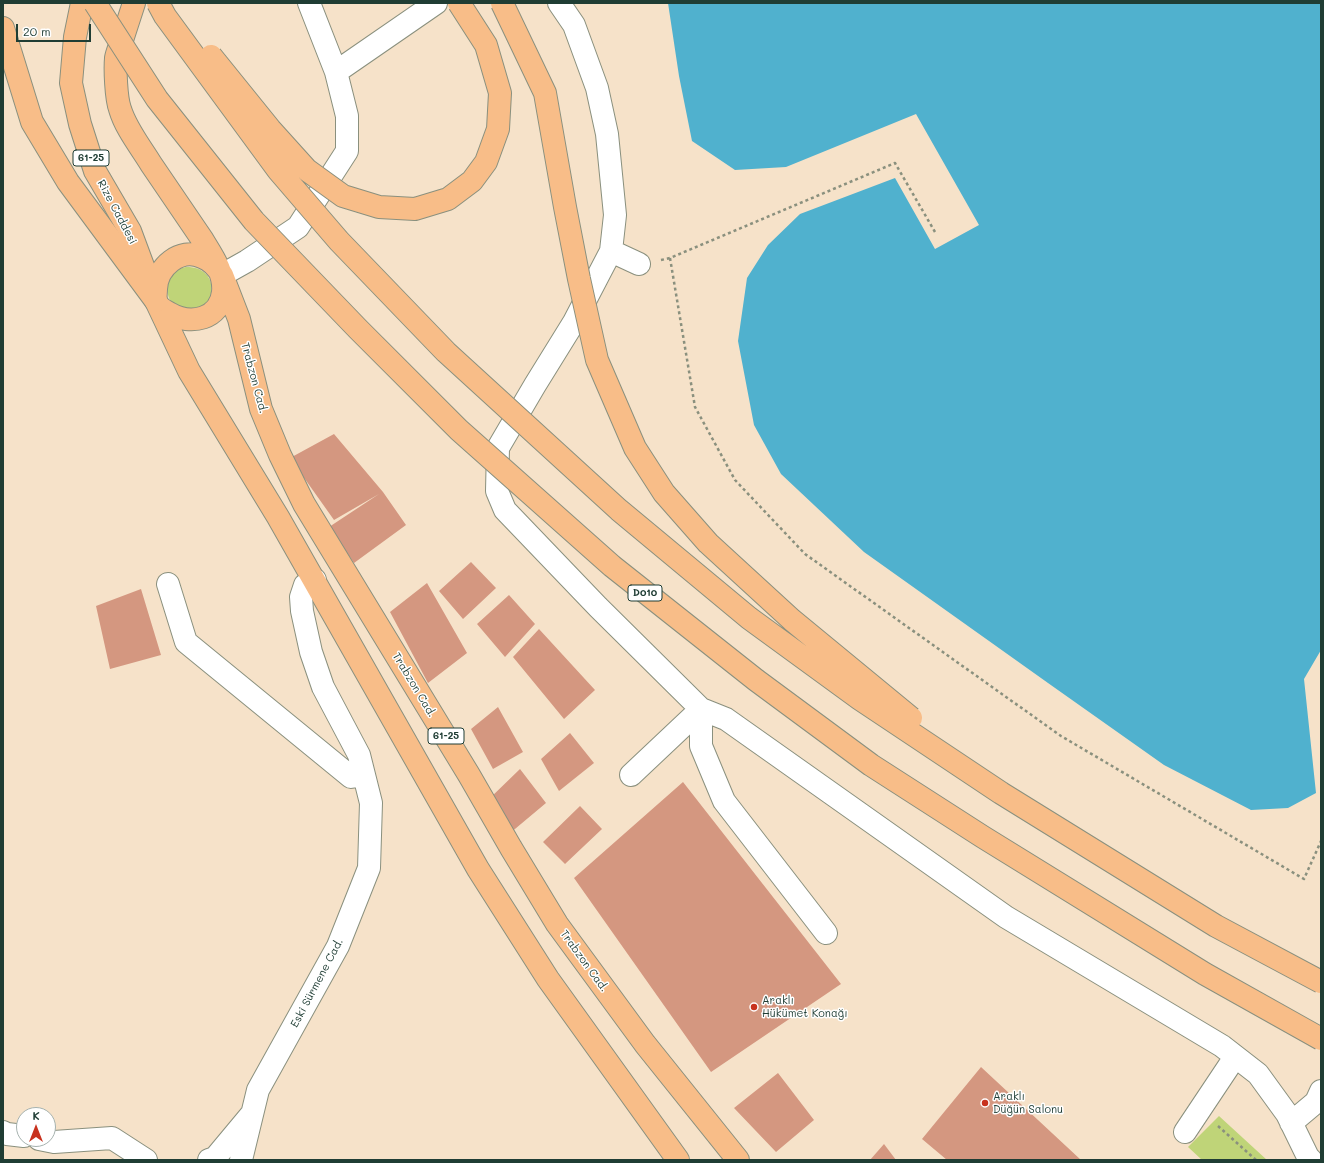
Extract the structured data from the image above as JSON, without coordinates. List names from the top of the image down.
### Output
{
  "streets": {
    "main road": [
      "61-25",
      "Rize Caddesi",
      "Trabzon Cad.",
      "D010"
    ],
    "street": ["Eski Sürmene Cad."]
  },
  "crossings": [
    ["61-25", "Rize Caddesi"],
    ["61-25", "Trabzon Cad."],
    ["61-25", "Eski Sürmene Cad."],
    ["Rize Caddesi", "Trabzon Cad."]
  ],
  "places": ["Araklı Hükümet Konağı", "Araklı Düğün Salonu"],
  "scale_bar": "20 m",
  "north": "top"
}
